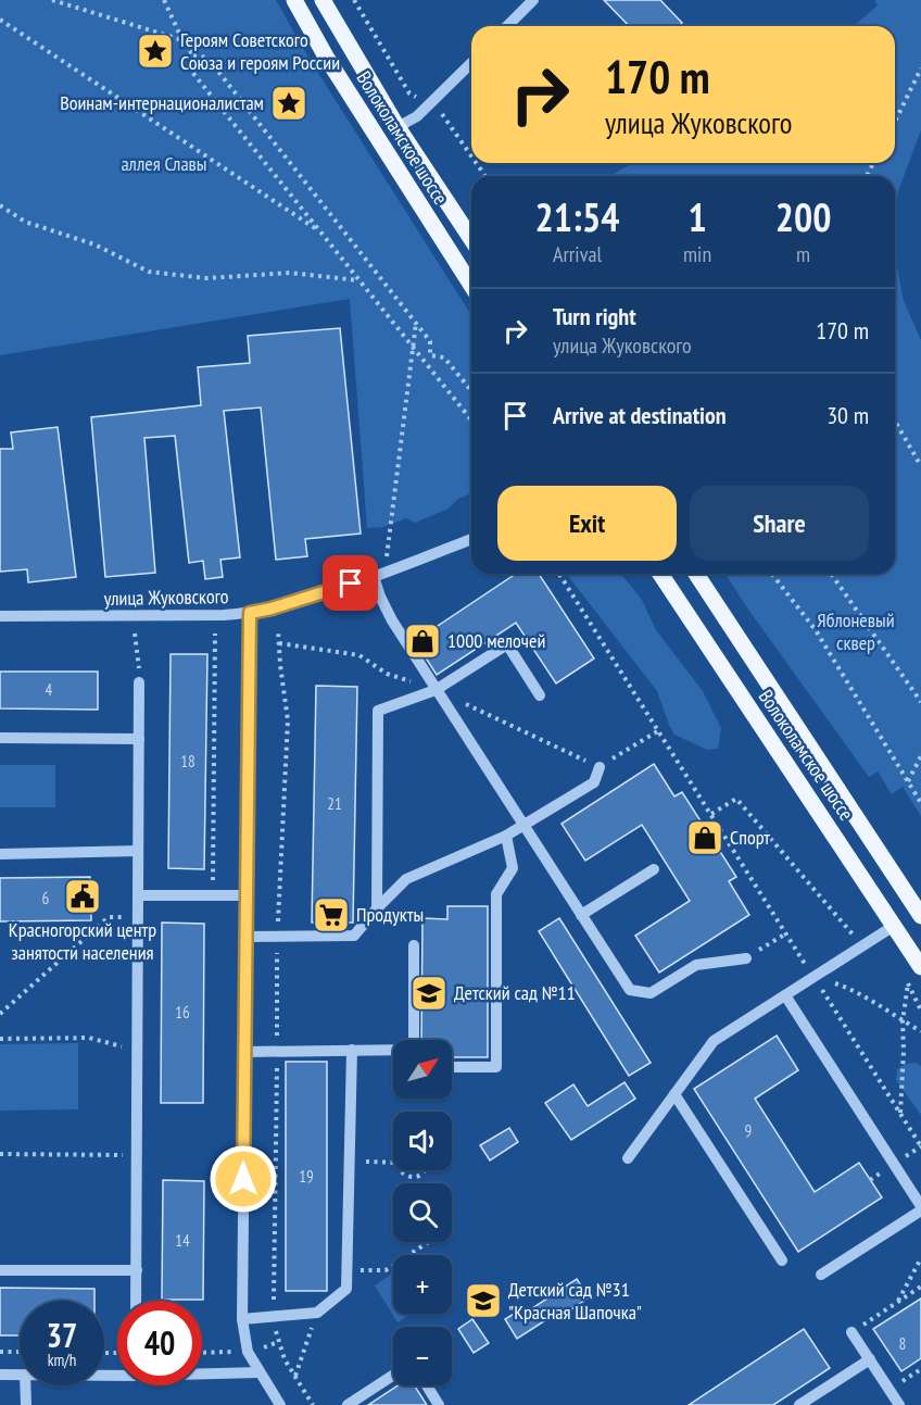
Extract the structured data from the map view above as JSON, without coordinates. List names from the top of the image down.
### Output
{
  "streets": {
    "main road": ["Волоколамское шоссе"],
    "street": ["улица Жуковского"]
  },
  "parks": ["аллея Славы", "Яблоневый сквер"],
  "places": {
    "place": ["Героям Советского Союза и героям России", "Воинам-интернационалистам"],
    "shop": ["1000 мелочей", "Спорт"],
    "public building": ["Красногорский центр занятости населения"],
    "supermarket": ["Продукты"],
    "school or university": ["Детский сад №11", "Детский сад №31 \"Красная Шапочка\""]
  },
  "house_numbers": [
    "4",
    "18",
    "21",
    "6",
    "16",
    "9",
    "19",
    "14",
    "8"
  ],
  "north": "top right",
  "page": {
    "turn": ["170 m", "улица Жуковского"],
    "eta": [
      "21:54",
      "Arrival",
      "1",
      "min",
      "200",
      "m"
    ],
    "list": [
      {
        "name": "Turn right",
        "note": "улица Жуковского",
        "value": "170 m"
      },
      {
        "name": "Arrive at destination",
        "value": "30 m"
      }
    ],
    "buttons": ["Exit", "Share"],
    "map_buttons": ["+", "−"],
    "speed": "37 km/h",
    "limit": "40"
  }
}
